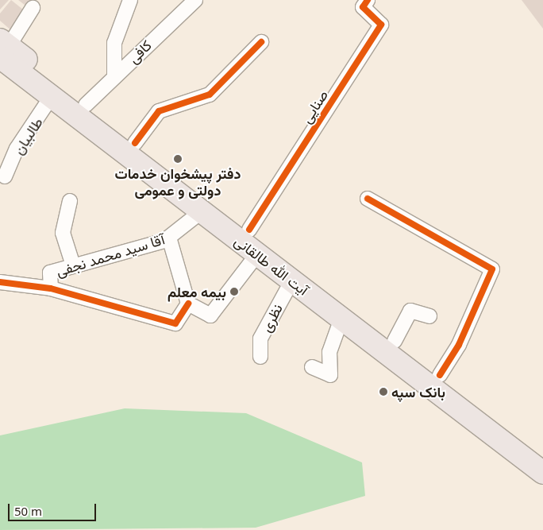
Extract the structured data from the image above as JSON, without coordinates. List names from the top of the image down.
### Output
{
  "streets": {
    "main road": ["آیت الله طالقانی"],
    "street": [
      "کافی",
      "صنایی",
      "طالبیان",
      "آقا سید محمد نجفی",
      "نظری"
    ]
  },
  "crossings": [
    ["کافی", "آیت الله طالقانی"],
    ["صنایی", "آیت الله طالقانی"],
    ["طالبیان", "آیت الله طالقانی"],
    ["آقا سید محمد نجفی", "آیت الله طالقانی"],
    ["آیت الله طالقانی", "نظری"]
  ],
  "places": ["دفتر پیشخوان خدمات دولتی و عمومی", "بیمه معلم", "بانک سپه"],
  "scale_bar": "50 m"
}
